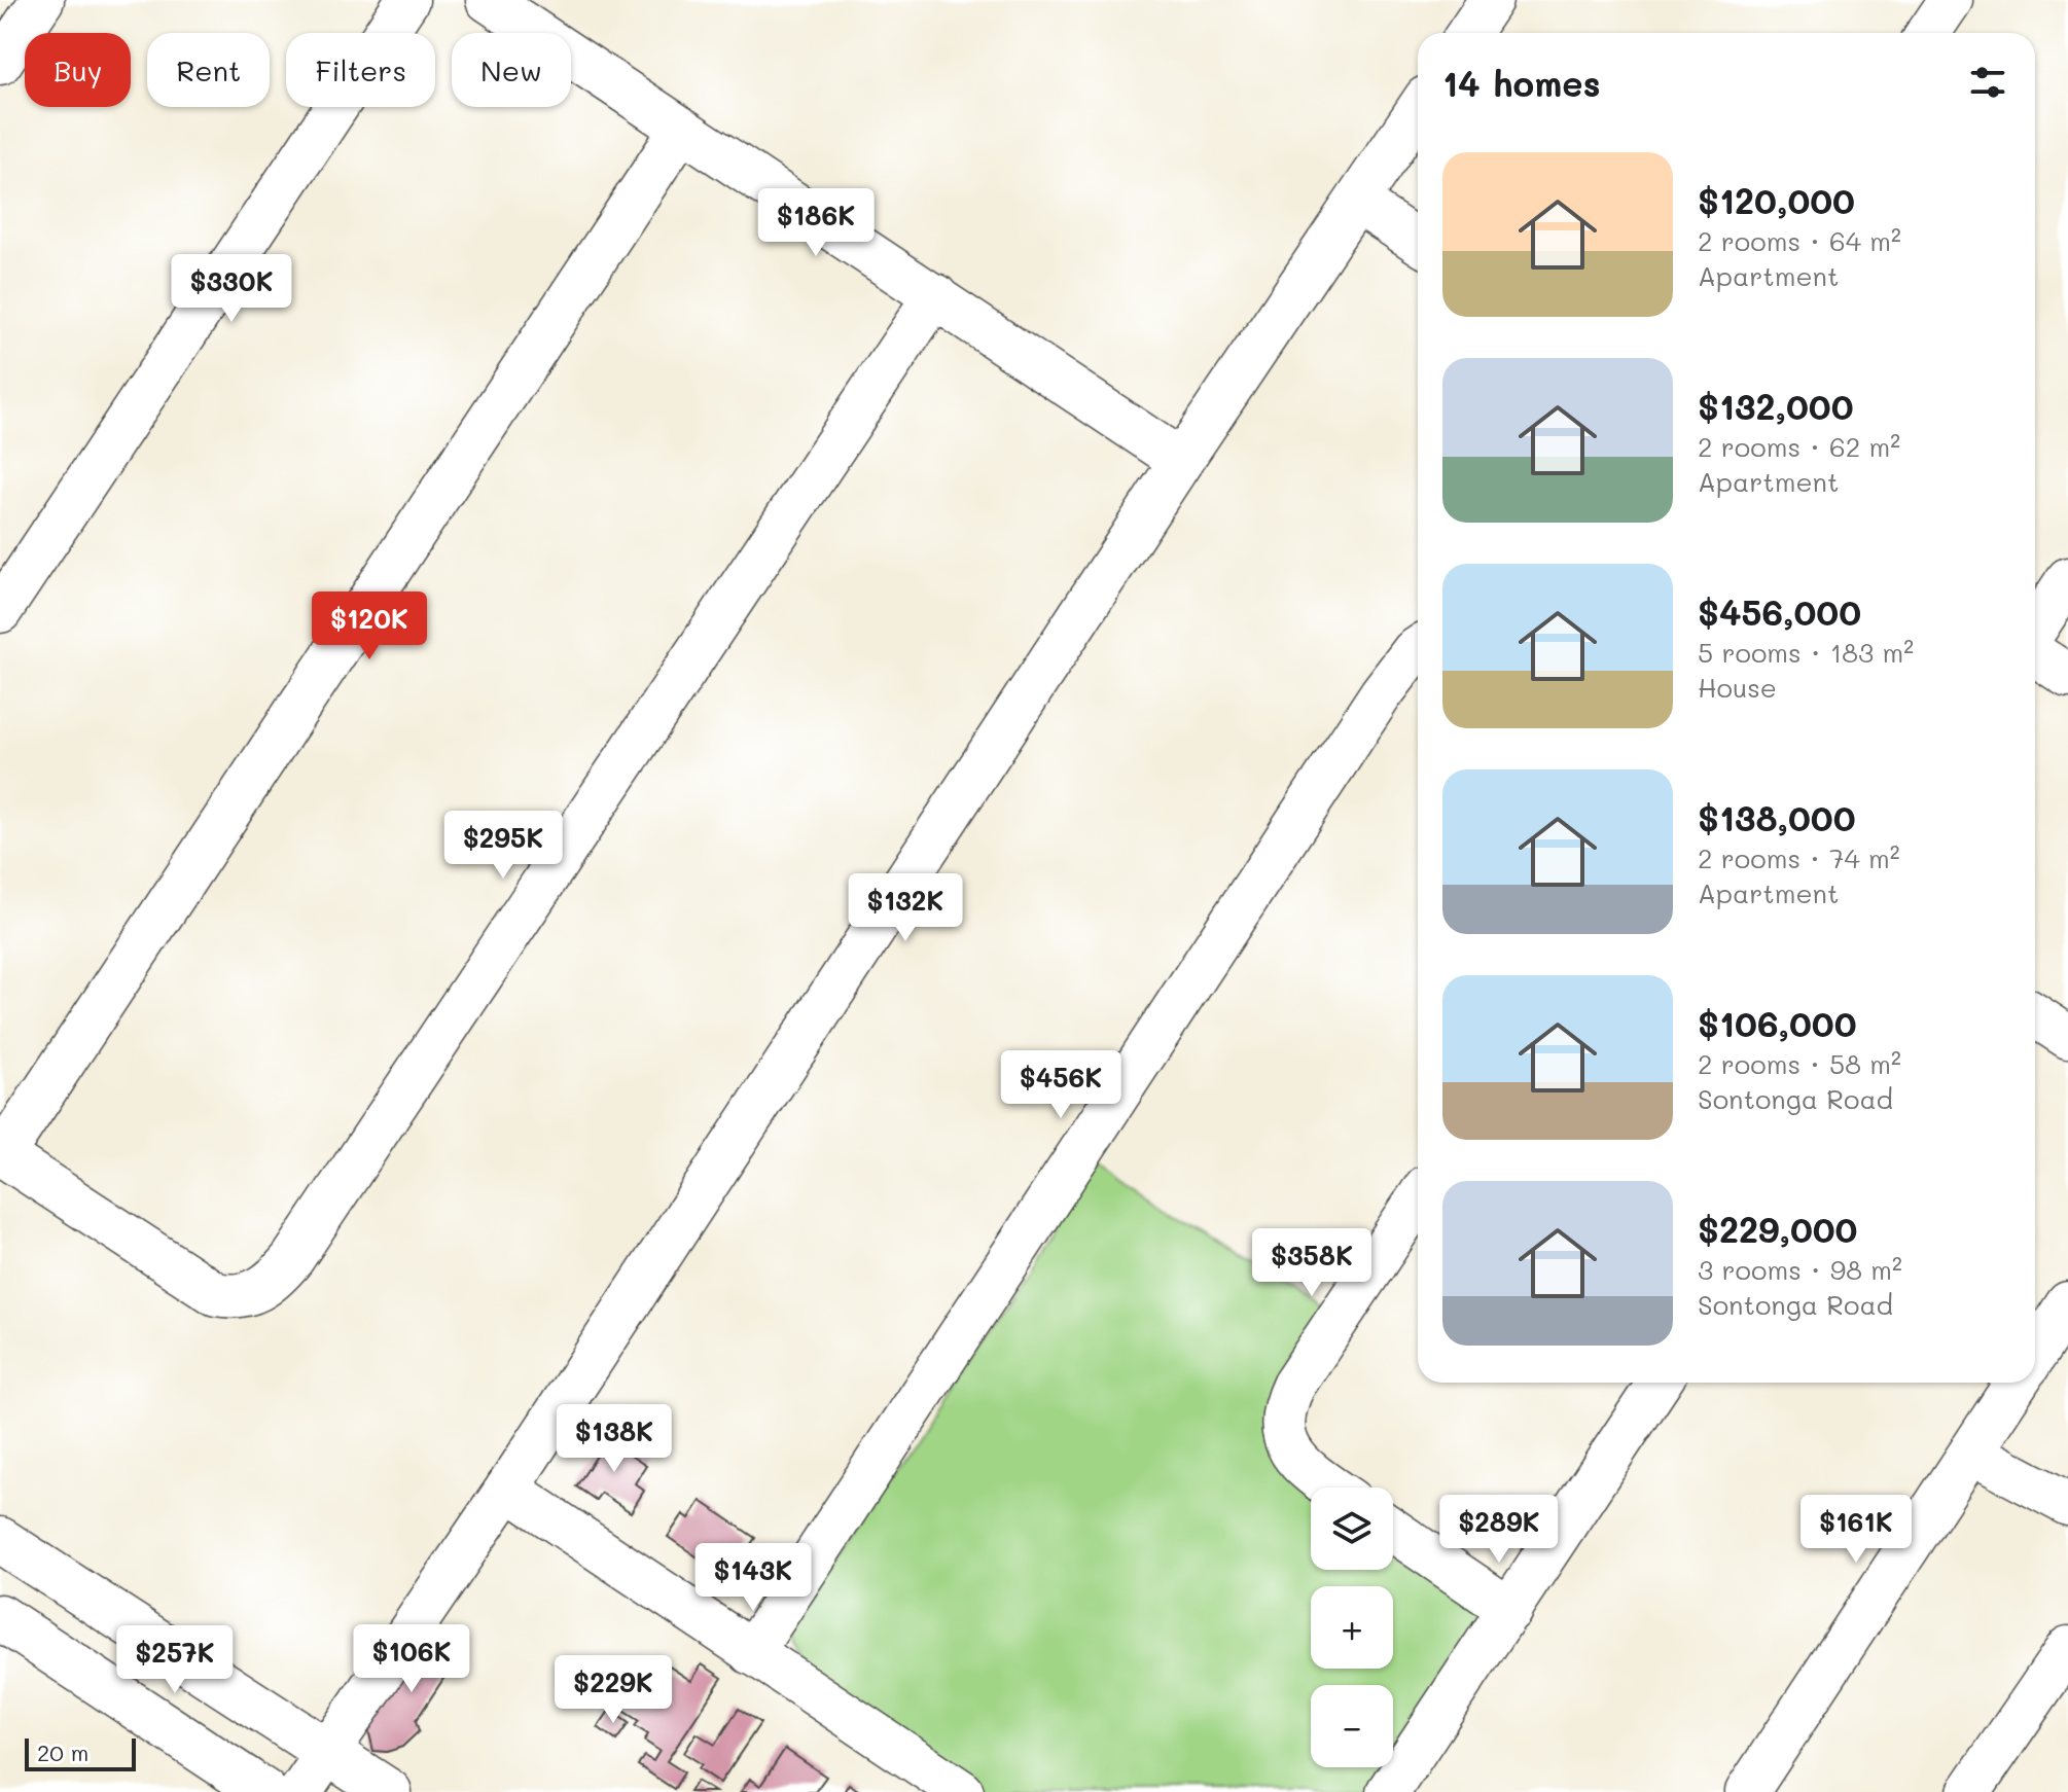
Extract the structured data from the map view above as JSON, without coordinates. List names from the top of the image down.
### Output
{
  "scale_bar": "20 m",
  "page": {
    "chip": [
      "Buy",
      "Rent",
      "Filters",
      "New"
    ],
    "heading": "14 homes",
    "list": [
      {
        "name": "$120,000",
        "note": "2 rooms · 64 m² · Apartment"
      },
      {
        "name": "$132,000",
        "note": "2 rooms · 62 m² · Apartment"
      },
      {
        "name": "$456,000",
        "note": "5 rooms · 183 m² · House"
      },
      {
        "name": "$138,000",
        "note": "2 rooms · 74 m² · Apartment"
      },
      {
        "name": "$106,000",
        "note": "2 rooms · 58 m² · Sontonga Road"
      },
      {
        "name": "$229,000",
        "note": "3 rooms · 98 m² · Sontonga Road"
      }
    ],
    "price": [
      "$186K",
      "$330K",
      "$120K",
      "$295K",
      "$132K",
      "$456K",
      "$358K",
      "$138K",
      "$289K",
      "$161K",
      "$143K",
      "$106K",
      "$257K",
      "$229K"
    ],
    "map_buttons": ["+", "−"],
    "scale": "20 m"
  }
}
